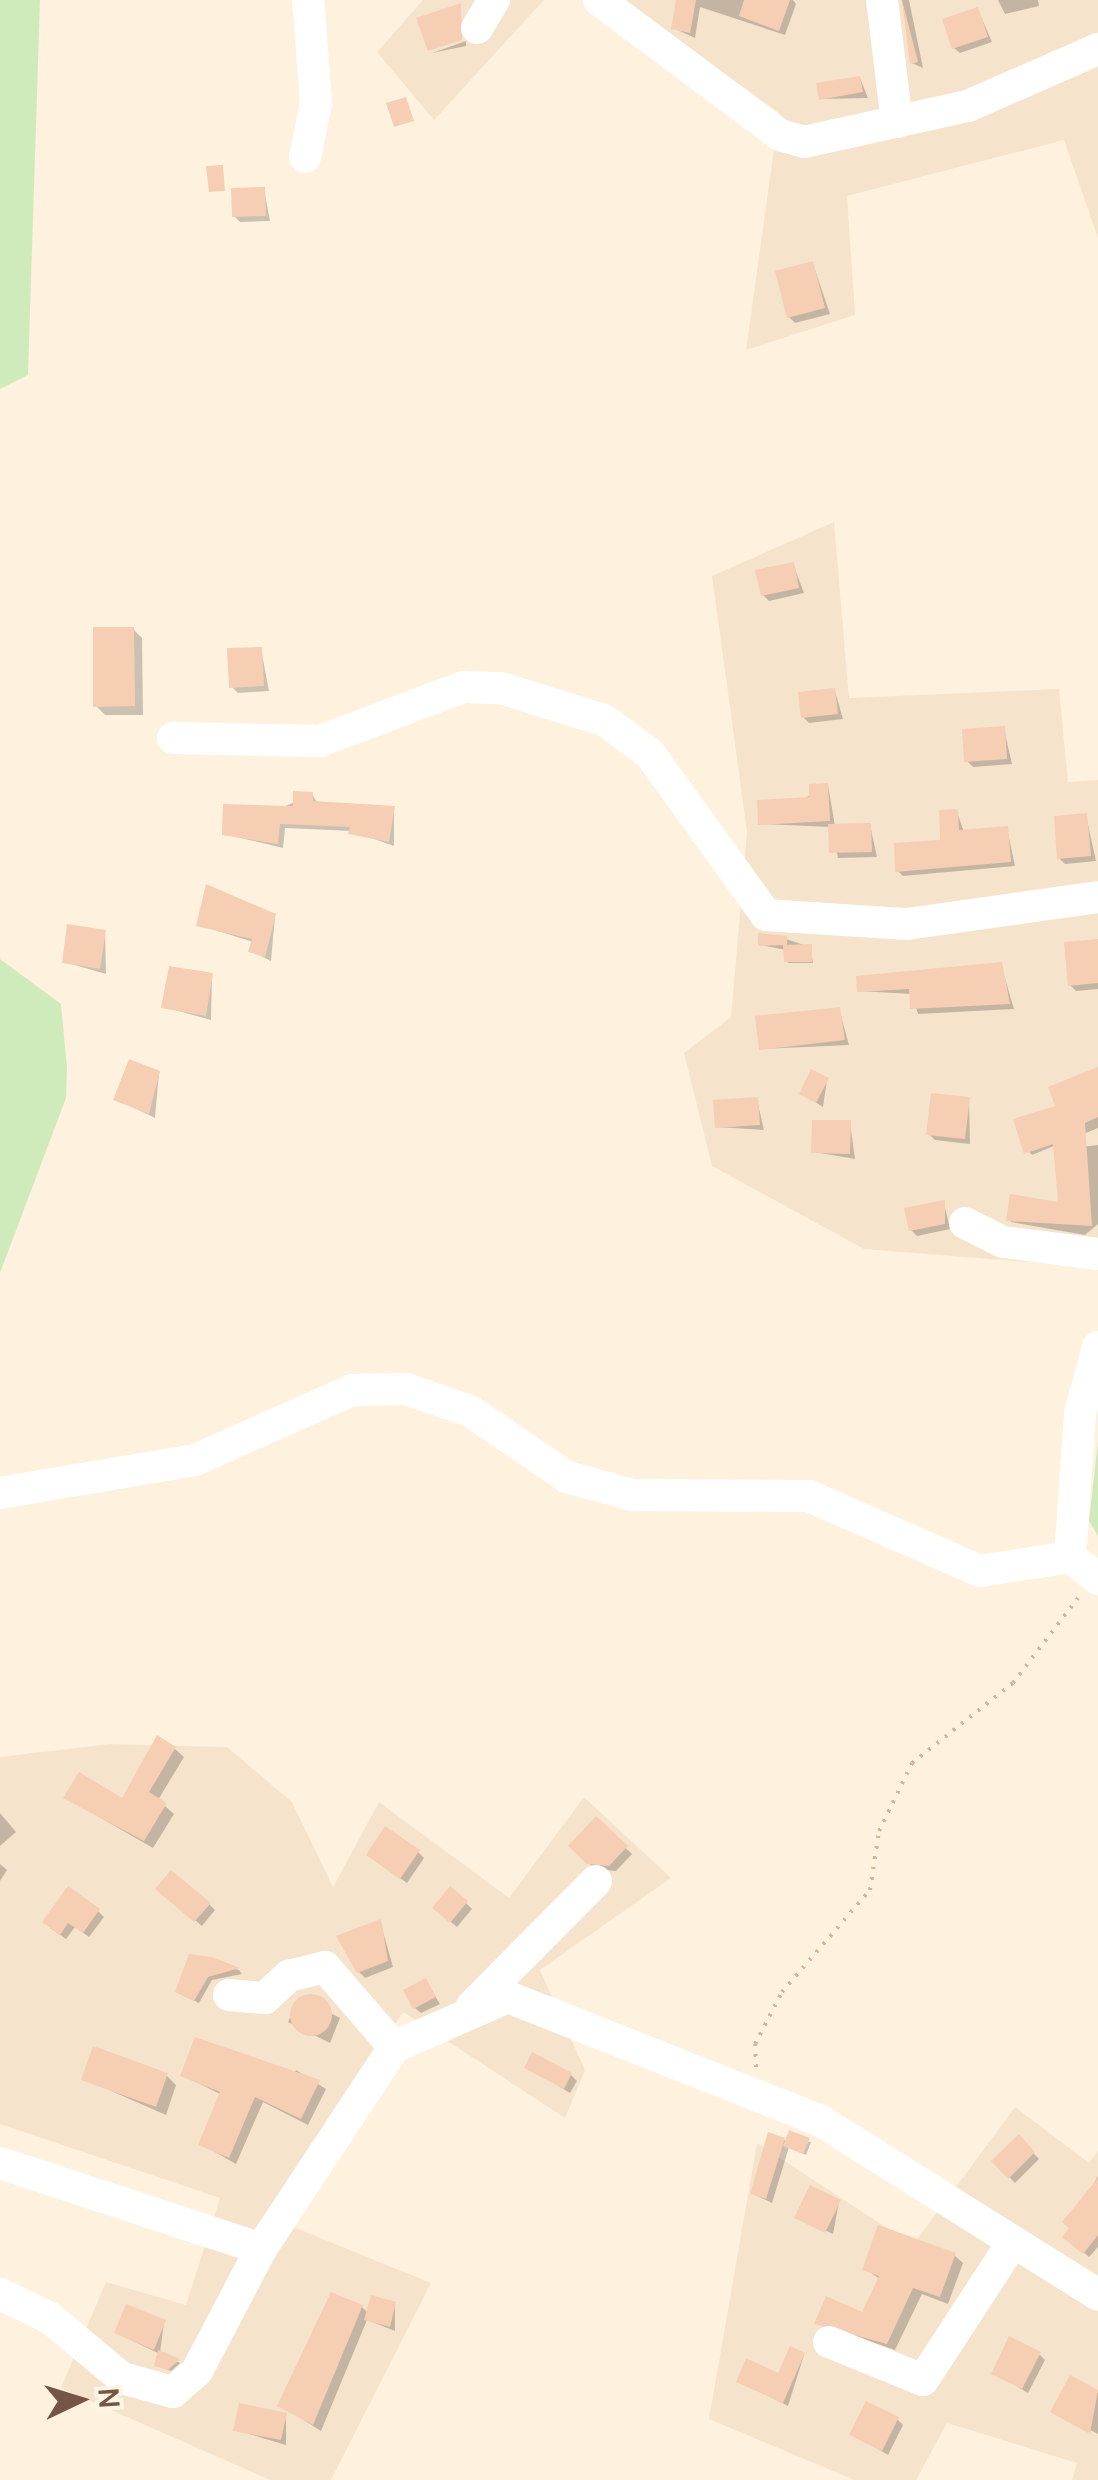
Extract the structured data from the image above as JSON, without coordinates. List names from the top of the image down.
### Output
{
  "north": "right"
}
